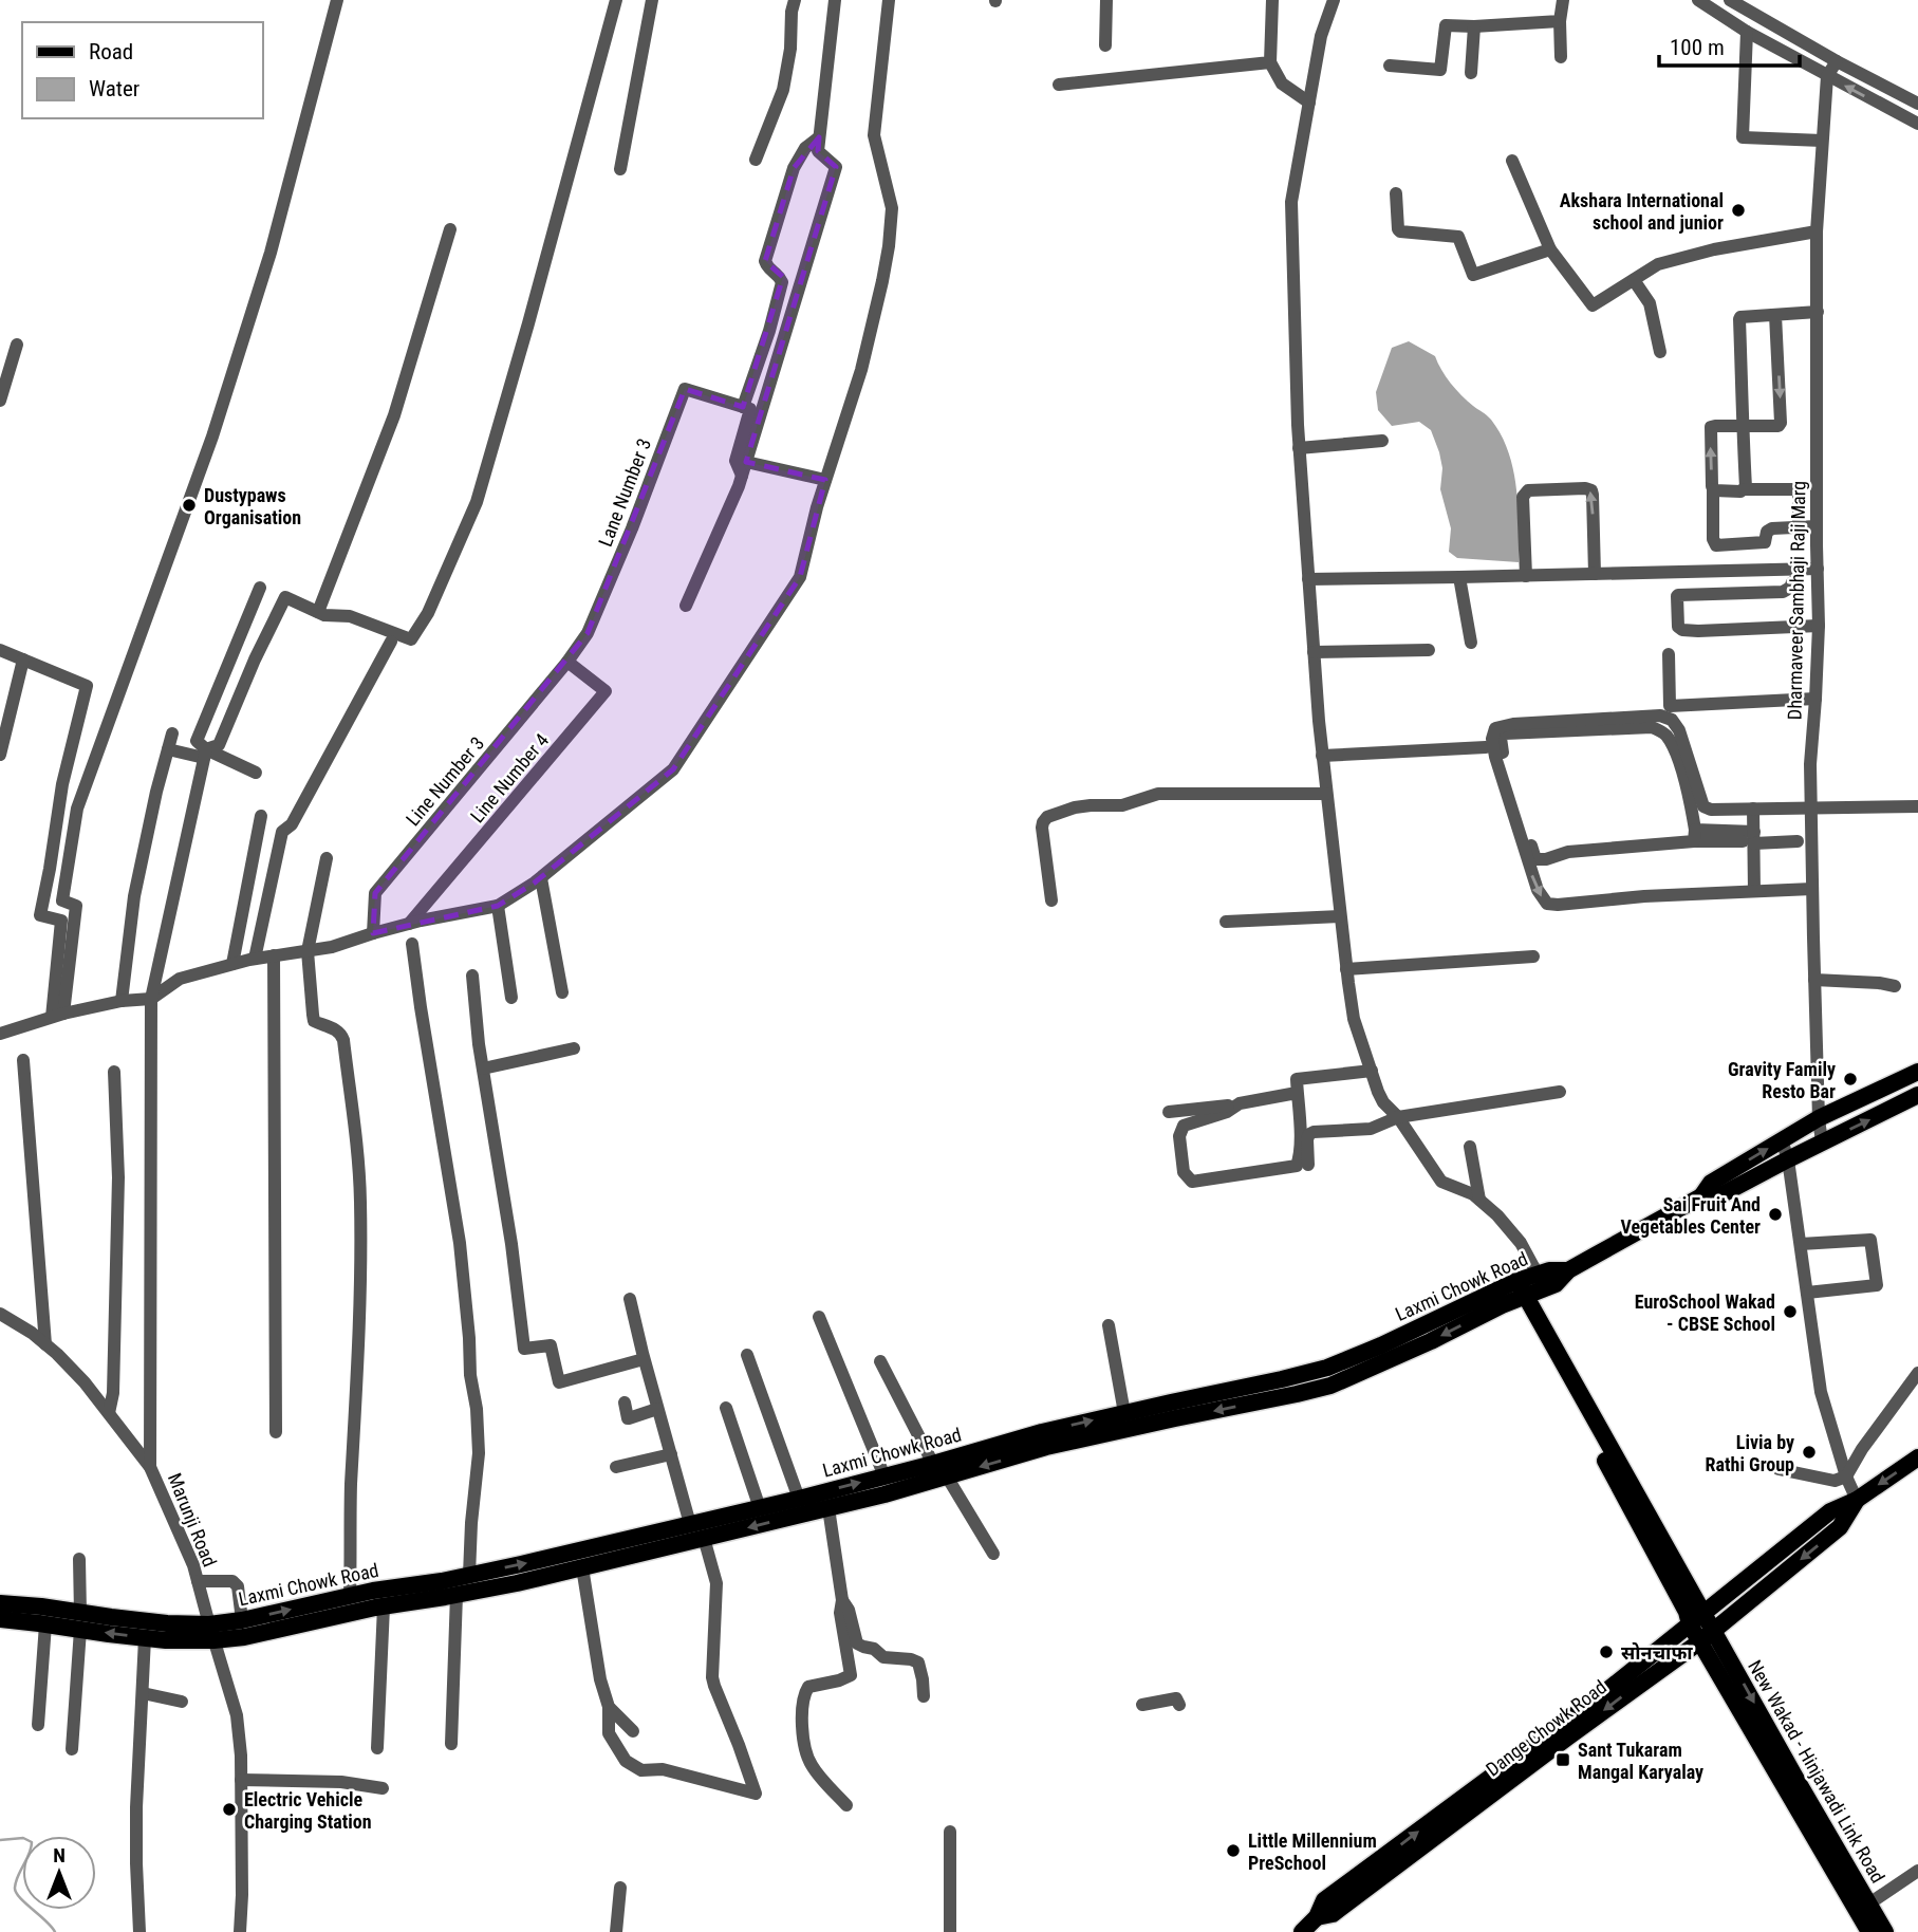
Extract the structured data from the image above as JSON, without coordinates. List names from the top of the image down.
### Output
{
  "streets": {
    "main road": ["Laxmi Chowk Road", "Dange Chowk Road", "New Wakad - Hinjawadi Link Road"],
    "street": [
      "Lane Number 3",
      "Dharmaveer Sambhaji Raji Marg",
      "Line Number 4",
      "Line Number 3",
      "Marunji Road"
    ]
  },
  "crossings": [
    ["Lane Number 3", "Line Number 4"],
    ["Lane Number 3", "Line Number 3"],
    ["Line Number 4", "Line Number 3"],
    ["Laxmi Chowk Road", "Marunji Road"],
    ["Laxmi Chowk Road", "New Wakad - Hinjawadi Link Road"],
    ["Dange Chowk Road", "New Wakad - Hinjawadi Link Road"]
  ],
  "places": {
    "other": [
      "Akshara International school and junior",
      "Dustypaws Organisation",
      "Gravity Family Resto Bar",
      "Sai Fruit And Vegetables Center",
      "EuroSchool Wakad - CBSE School",
      "Livia by Rathi Group",
      "सोनचाफा",
      "Electric Vehicle Charging Station",
      "Little Millennium PreSchool"
    ],
    "transit": ["Sant Tukaram Mangal Karyalay"]
  },
  "legend": ["Road", "Water"],
  "scale_bar": "100 m",
  "north": "top"
}
